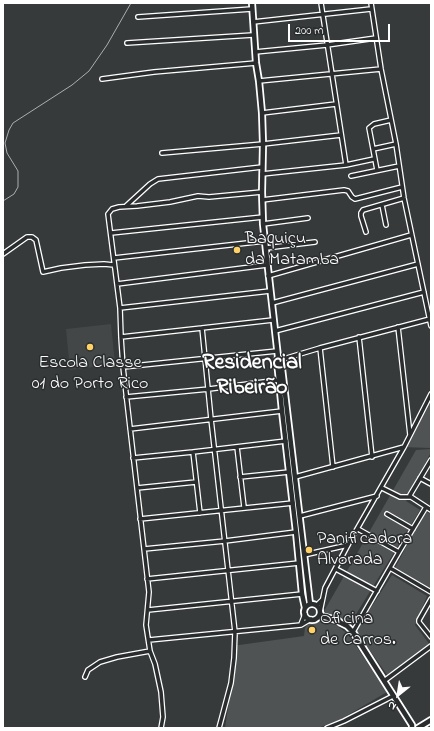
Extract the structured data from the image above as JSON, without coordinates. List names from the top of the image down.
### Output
{
  "districts": ["Residencial Ribeirão"],
  "places": [
    "Baquiçu da Matamba",
    "Escola Classe 01 do Porto Rico",
    "Panificadora Alvorada",
    "Oficina de Carros."
  ],
  "scale_bar": "200 m",
  "north": "bottom left"
}
